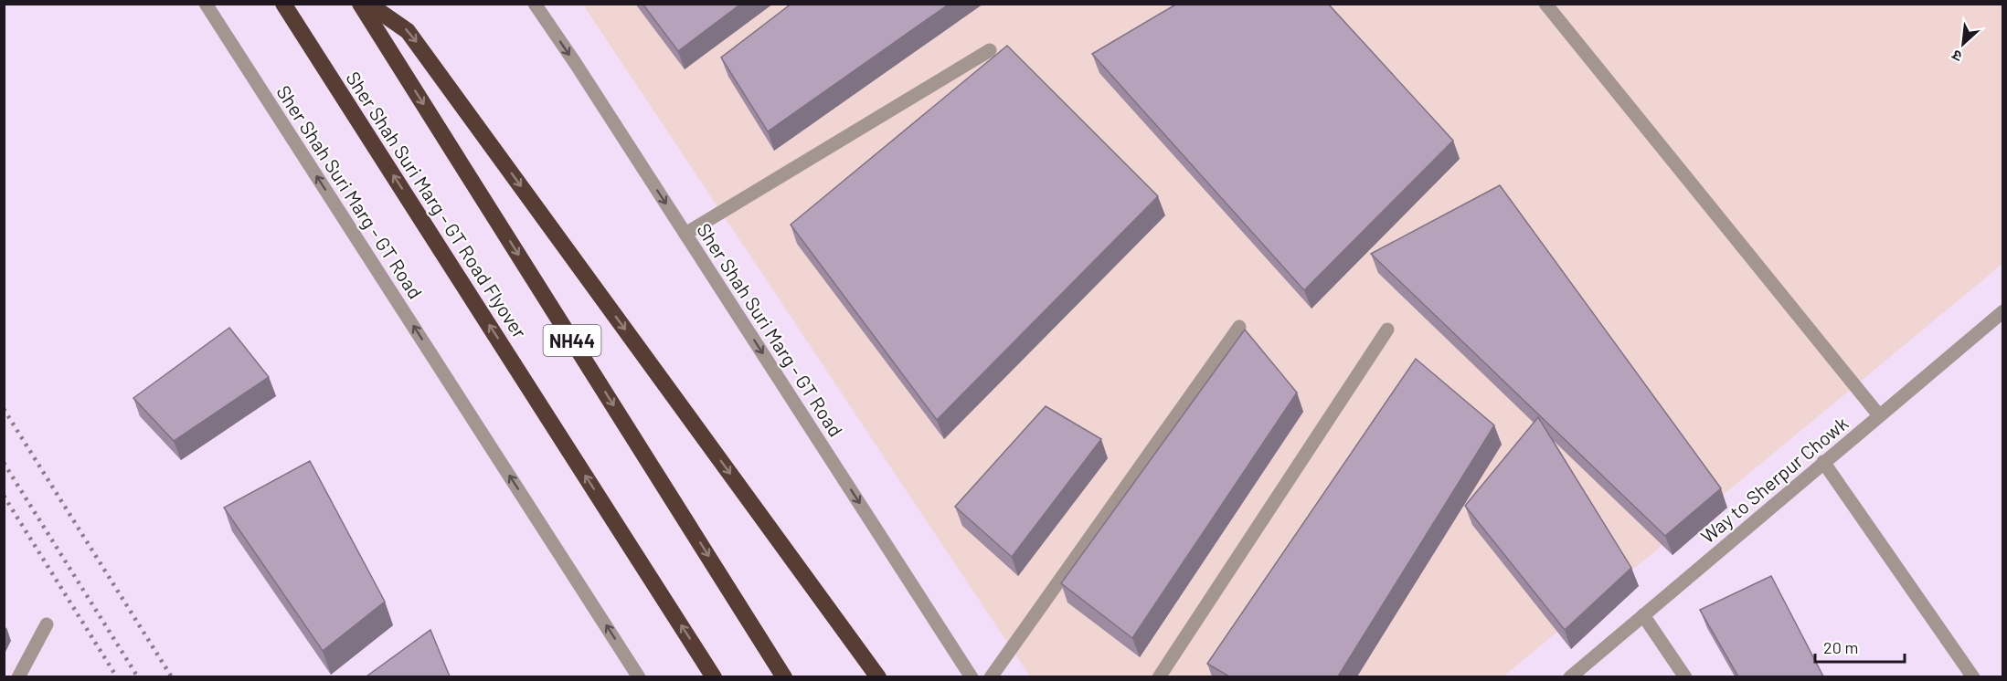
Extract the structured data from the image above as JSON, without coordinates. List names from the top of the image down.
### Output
{
  "streets": {
    "highway": ["Sher Shah Suri Marg - GT Road Flyover", "NH44"],
    "street": ["Sher Shah Suri Marg - GT Road", "Way to Sherpur Chowk"]
  },
  "scale_bar": "20 m",
  "north": "bottom left"
}
